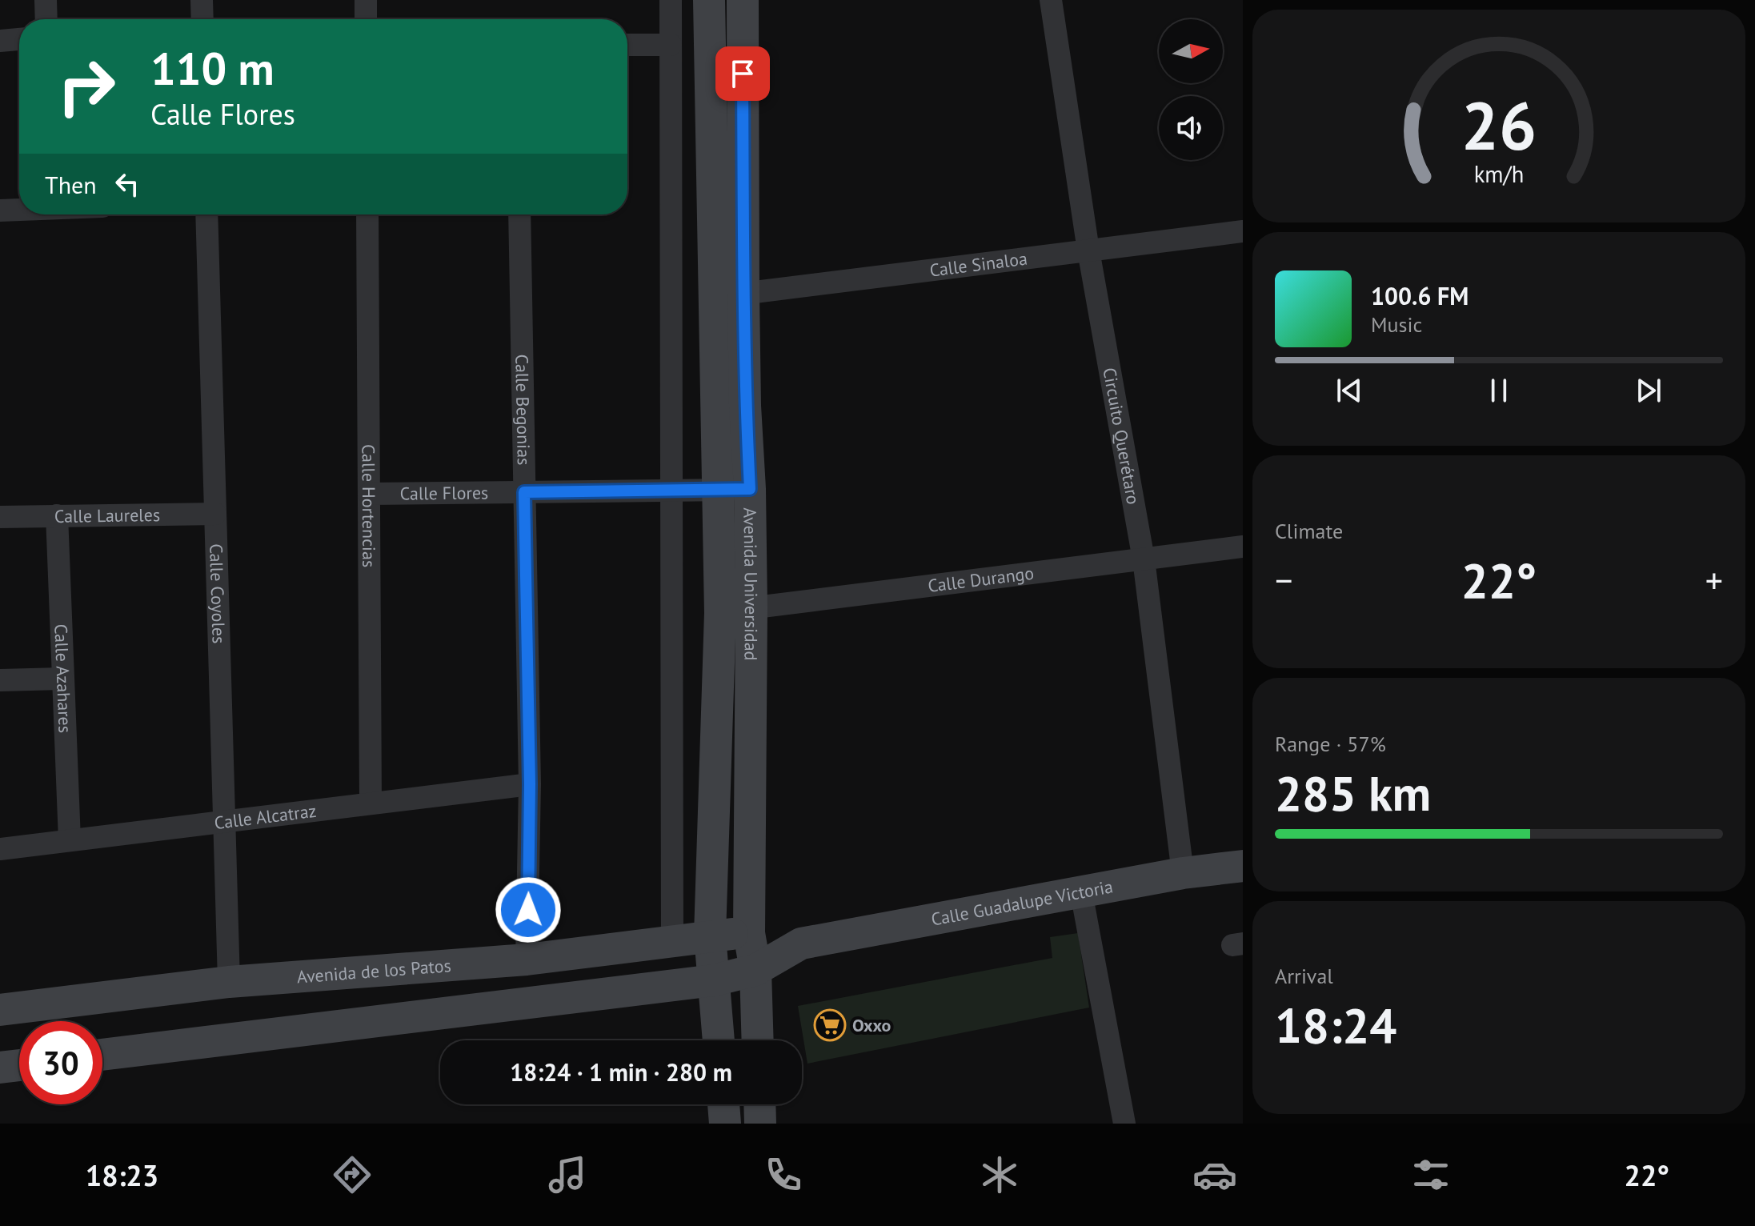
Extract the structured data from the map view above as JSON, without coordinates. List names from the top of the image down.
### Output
{
  "streets": {
    "main road": ["Avenida Universidad", "Calle Guadalupe Victoria", "Avenida de los Patos"],
    "street": [
      "Calle Sinaloa",
      "Calle Begonias",
      "Circuito Querétaro",
      "Calle Flores",
      "Calle Hortencias",
      "Calle Laureles",
      "Calle Durango",
      "Calle Coyoles",
      "Calle Azahares",
      "Calle Alcatraz"
    ]
  },
  "crossings": [
    ["Calle Sinaloa", "Circuito Querétaro"],
    ["Calle Sinaloa", "Avenida Universidad"],
    ["Calle Begonias", "Calle Flores"],
    ["Calle Begonias", "Calle Alcatraz"],
    ["Calle Begonias", "Avenida de los Patos"],
    ["Circuito Querétaro", "Calle Durango"],
    ["Circuito Querétaro", "Calle Guadalupe Victoria"],
    ["Calle Flores", "Calle Hortencias"],
    ["Calle Flores", "Avenida Universidad"],
    ["Calle Hortencias", "Calle Alcatraz"],
    ["Calle Laureles", "Calle Coyoles"],
    ["Calle Laureles", "Calle Azahares"],
    ["Calle Durango", "Avenida Universidad"],
    ["Avenida Universidad", "Calle Guadalupe Victoria"],
    ["Avenida Universidad", "Avenida de los Patos"],
    ["Calle Coyoles", "Calle Alcatraz"],
    ["Calle Coyoles", "Avenida de los Patos"],
    ["Calle Azahares", "Calle Alcatraz"],
    ["Calle Guadalupe Victoria", "Avenida de los Patos"]
  ],
  "places": {
    "supermarket": ["Oxxo"]
  },
  "north": "right",
  "page": {
    "turn": ["110 m", "Calle Flores"],
    "then": "Then",
    "song": ["100.6 FM", "Music"],
    "tile": [
      "Climate",
      ["Range · 57%", "285 km"],
      ["Arrival", "18:24"]
    ],
    "heat": ["−", "22°", "+"],
    "limit": "30",
    "trip": "18:24 · 1 min · 280 m",
    "tabs": ["18:23", "22°"],
    "gauge": ["26", "km/h"]
  }
}
